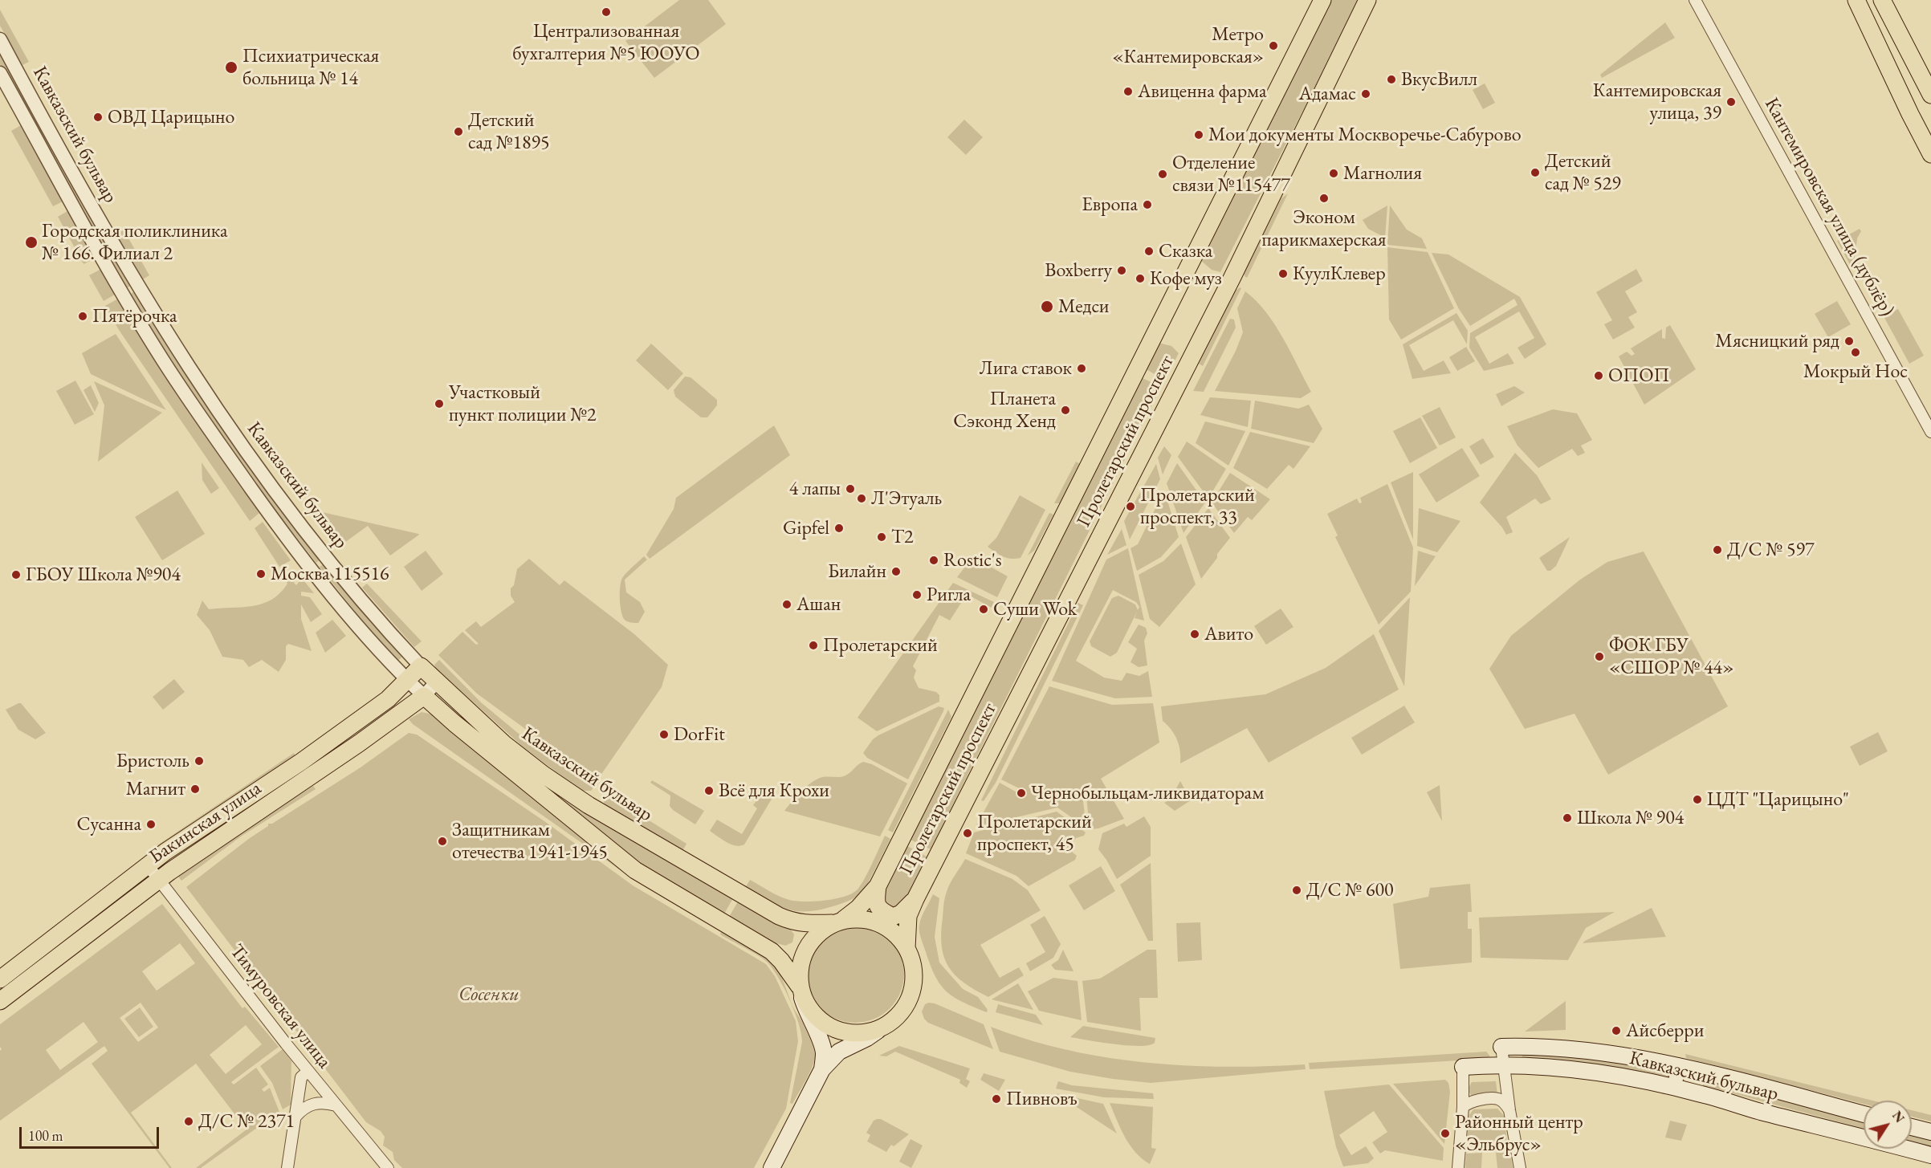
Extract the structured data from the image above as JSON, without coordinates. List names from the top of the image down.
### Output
{
  "streets": {
    "main road": ["Кавказский бульвар", "Пролетарский проспект", "Бакинская улица"],
    "street": ["Кантемировская улица (дублёр)", "Тимуровская улица"]
  },
  "crossings": [
    ["Кавказский бульвар", "Пролетарский проспект"],
    ["Кавказский бульвар", "Бакинская улица"],
    ["Бакинская улица", "Тимуровская улица"]
  ],
  "parks": ["Сосенки"],
  "places": [
    "Централизованная бухгалтерия №5 ЮОУО",
    "Метро «Кантемировская»",
    "Психиатрическая больница № 14",
    "ВкусВилл",
    "Авиценна фарма",
    "Адамас",
    "Кантемировская улица, 39",
    "ОВД Царицыно",
    "Детский сад №1895",
    "Мои документы Москворечье-Сабурово",
    "Детский сад № 529",
    "Магнолия",
    "Отделение связи №115477",
    "Эконом парикмахерская",
    "Европа",
    "Городская поликлиника № 166. Филиал 2",
    "Сказка",
    "Boxberry",
    "КуулКлевер",
    "Кофе муз",
    "Медси",
    "Пятёрочка",
    "Мясницкий ряд",
    "Мокрый Нос",
    "Лига ставок",
    "ОПОП",
    "Участковый пункт полиции №2",
    "Планета Сэконд Хенд",
    "4 лапы",
    "Л'Этуаль",
    "Пролетарский проспект, 33",
    "Gipfel",
    "T2",
    "Д/C № 597",
    "Rostic's",
    "Билайн",
    "Москва 115516",
    "ГБОУ Школа №904",
    "Ригла",
    "Ашан",
    "Суши Wok",
    "Авито",
    "Пролетарский",
    "ФОК ГБУ «СШОР № 44»",
    "DorFit",
    "Бристоль",
    "Магнит",
    "Всё для Крохи",
    "Чернобыльцам-ликвидаторам",
    "ЦДТ \"Царицыно\"",
    "Школа № 904",
    "Сусанна",
    "Пролетарский проспект, 45",
    "Защитникам отечества 1941-1945",
    "Д/C № 600",
    "Айсберри",
    "Пивновъ",
    "Д/C № 2371",
    "Районный центр «Эльбрус»"
  ],
  "scale_bar": "100 m",
  "north": "top right"
}
